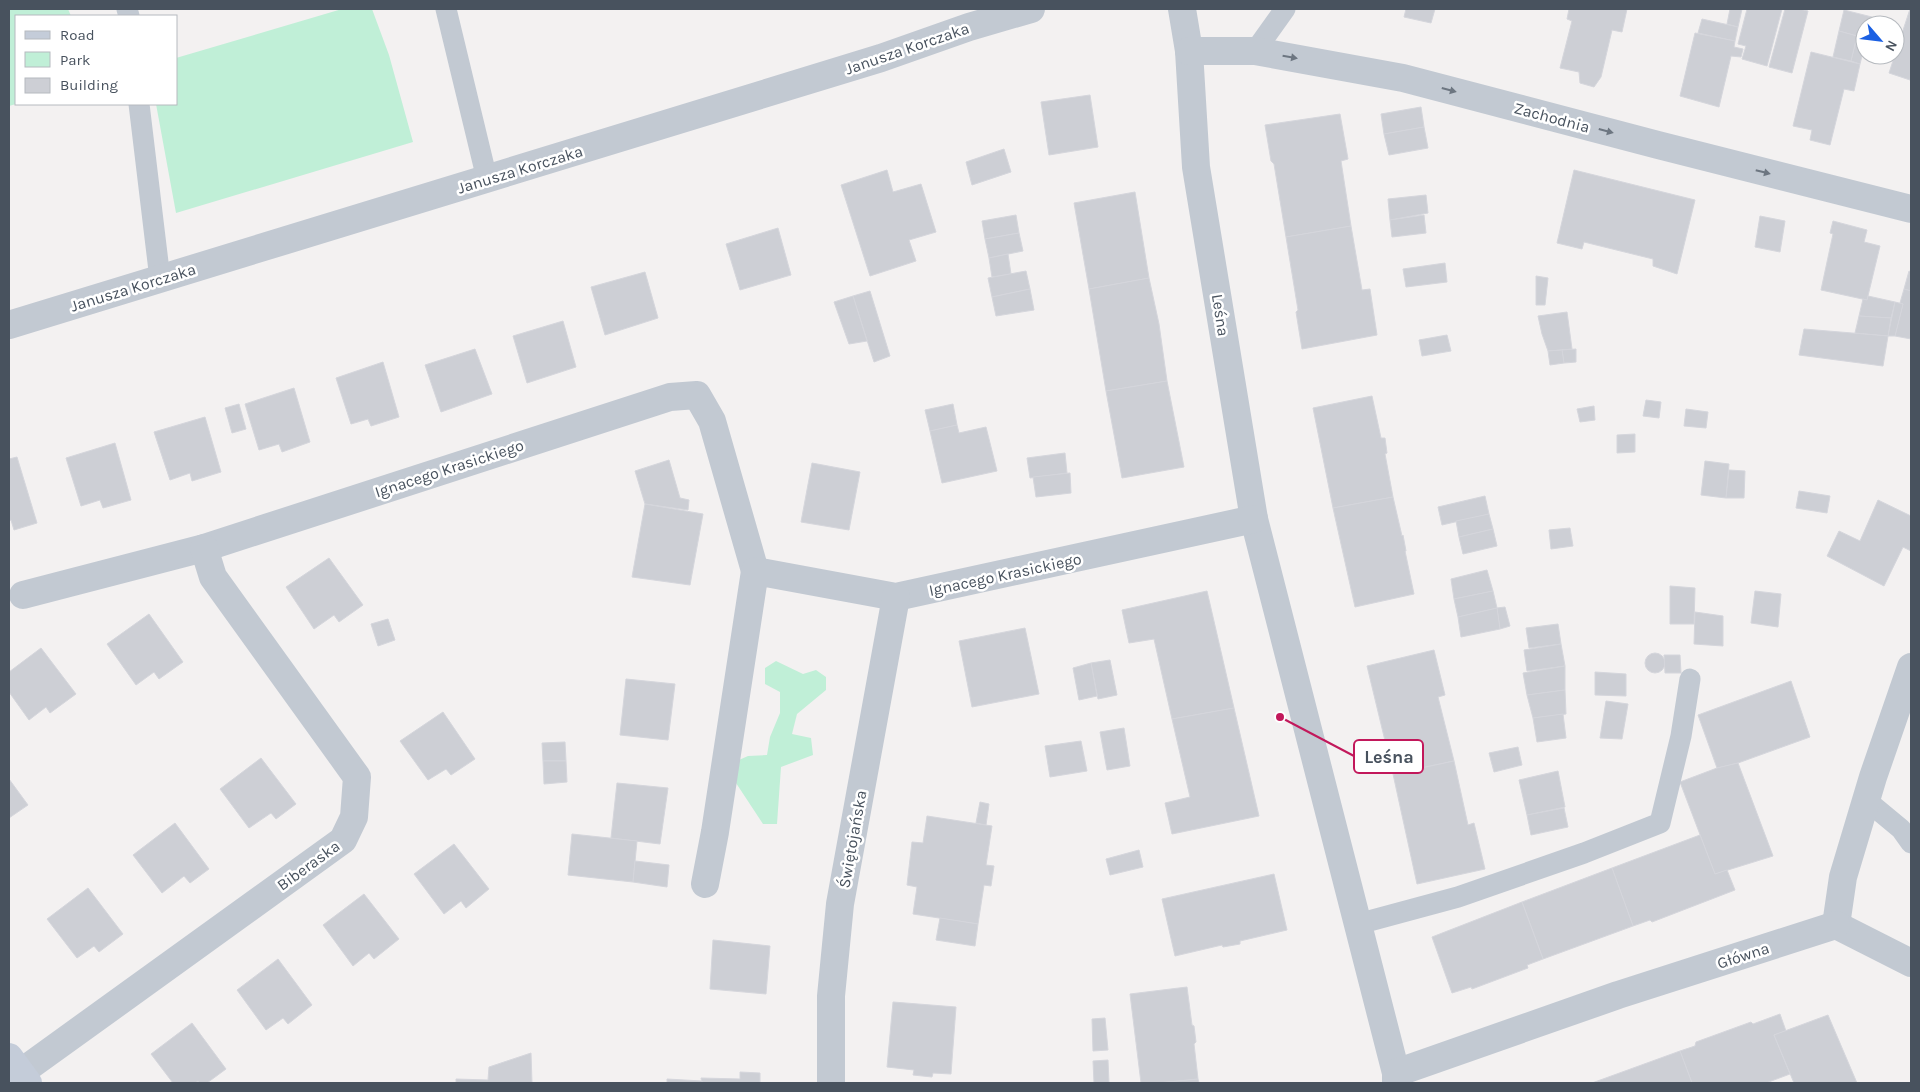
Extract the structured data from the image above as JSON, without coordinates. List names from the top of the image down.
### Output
{
  "streets": {
    "street": [
      "Janusza Korczaka",
      "Zachodnia",
      "Leśna",
      "Ignacego Krasickiego",
      "Świętojańska",
      "Biberaska",
      "Główna"
    ]
  },
  "crossings": [
    ["Zachodnia", "Leśna"],
    ["Leśna", "Ignacego Krasickiego"],
    ["Leśna", "Główna"],
    ["Ignacego Krasickiego", "Świętojańska"],
    ["Ignacego Krasickiego", "Biberaska"]
  ],
  "one_way": ["Zachodnia"],
  "places": ["Leśna"],
  "legend": ["Road", "Park", "Building"],
  "north": "bottom right"
}
